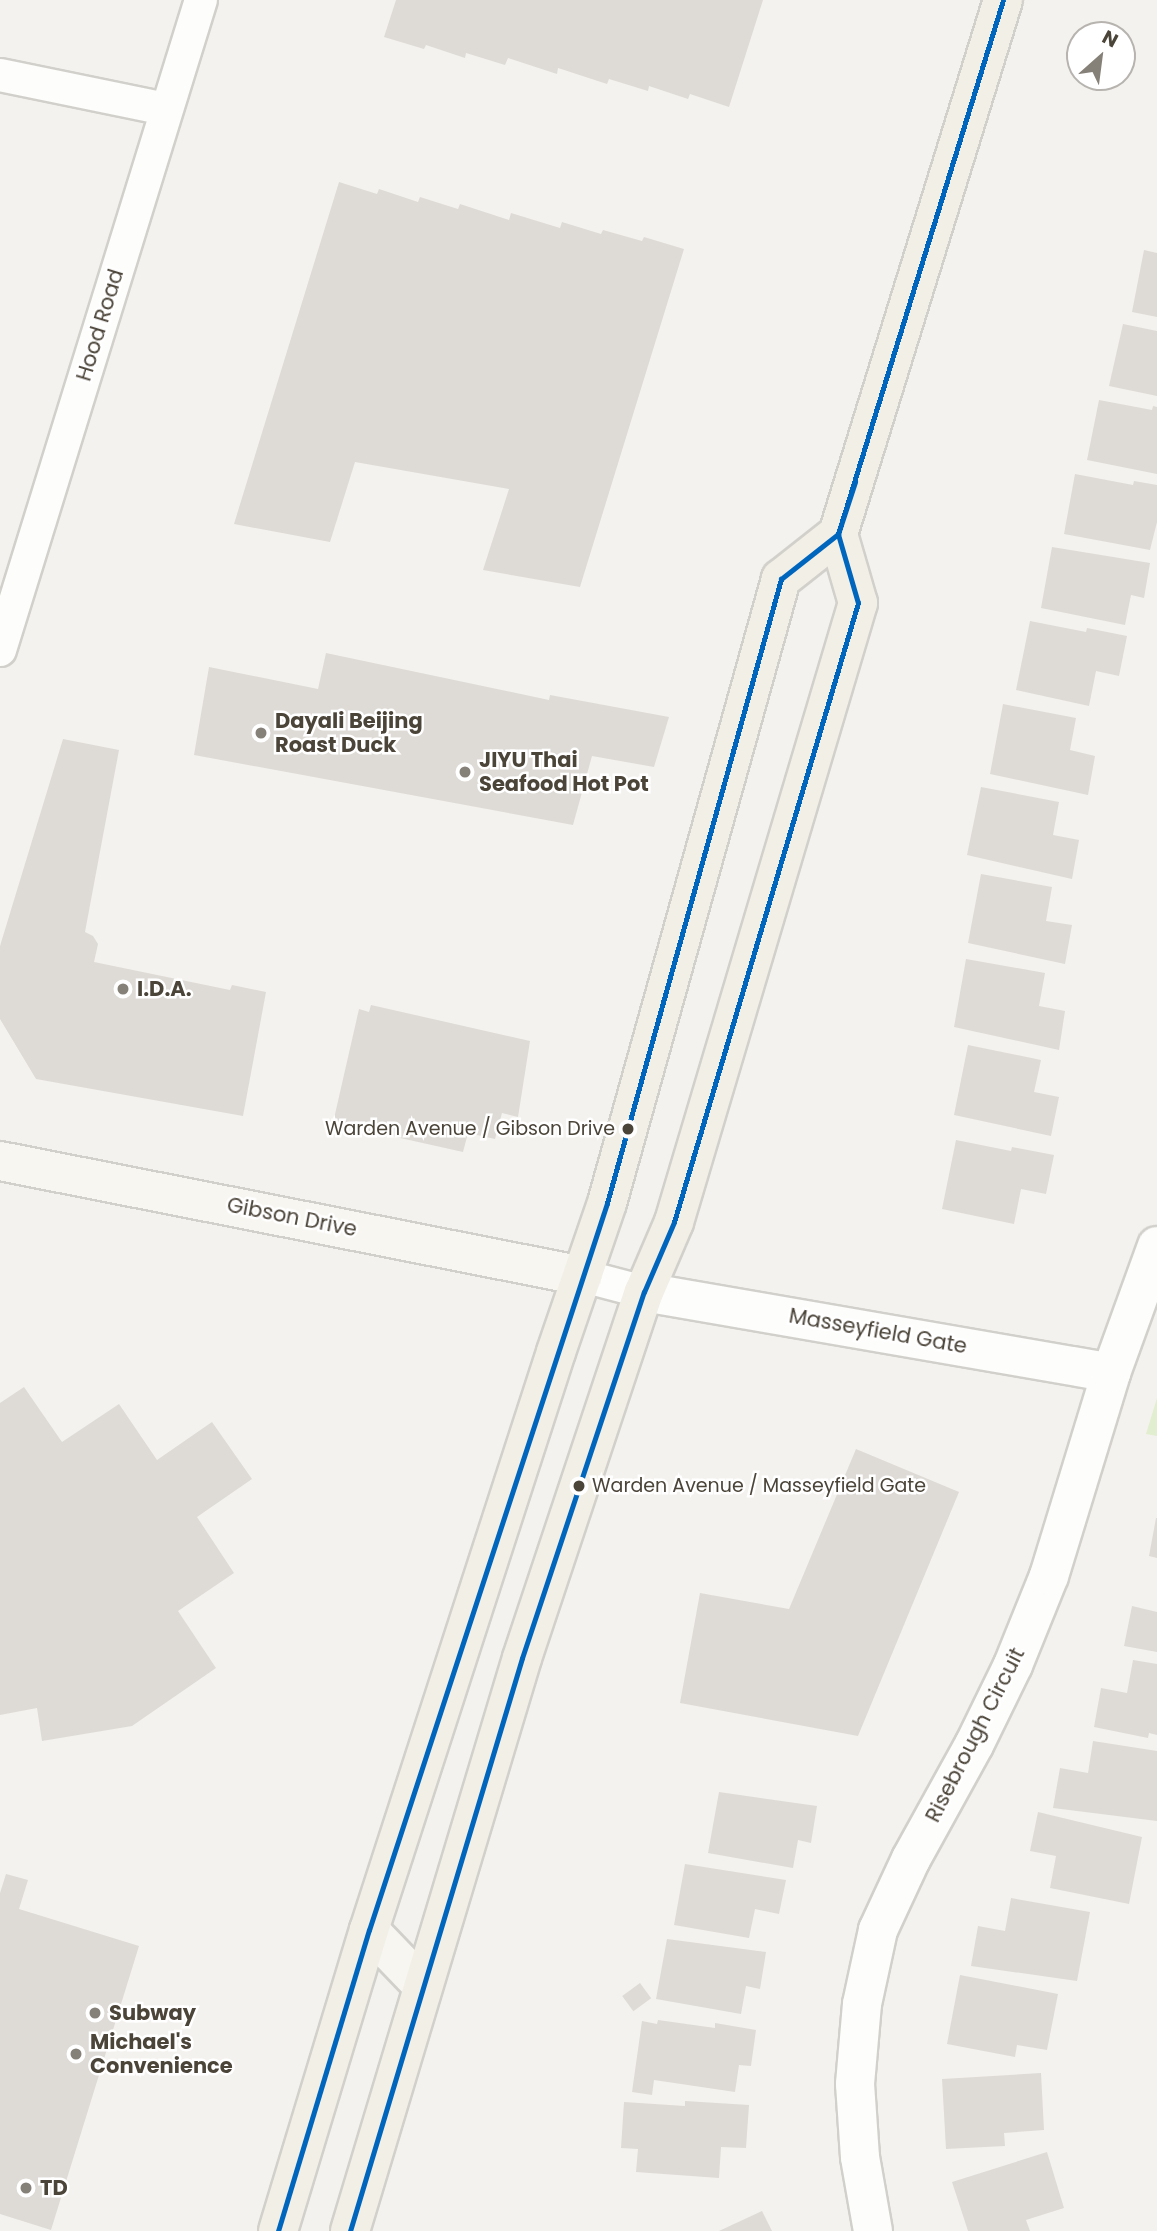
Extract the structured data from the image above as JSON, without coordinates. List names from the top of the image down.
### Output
{
  "streets": {
    "main road": ["Gibson Drive"],
    "street": ["Hood Road", "Masseyfield Gate", "Risebrough Circuit"]
  },
  "crossings": [
    ["Masseyfield Gate", "Risebrough Circuit"]
  ],
  "places": [
    "Dayali Beijing Roast Duck",
    "JIYU Thai Seafood Hot Pot",
    "I.D.A.",
    "Warden Avenue / Gibson Drive",
    "Warden Avenue / Masseyfield Gate",
    "Subway",
    "Michael's Convenience",
    "TD"
  ],
  "north": "top right"
}
